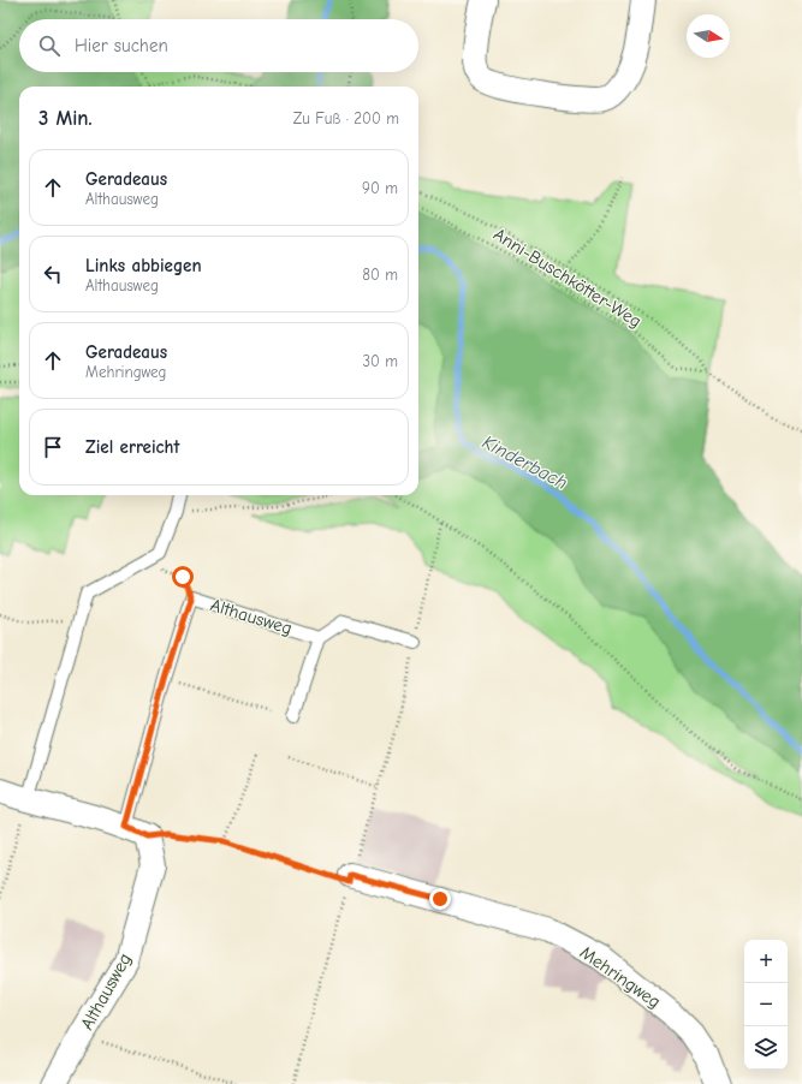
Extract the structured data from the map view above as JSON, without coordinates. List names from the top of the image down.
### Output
{
  "streets": {
    "street": ["Althausweg", "Mehringweg"],
    "path": ["Anni-Buschkötter-Weg"]
  },
  "water": ["Kinderbach"],
  "north": "right",
  "page": {
    "search": "Hier suchen",
    "heading": ["3 Min.", "Zu Fuß · 200 m"],
    "list": [
      ["Geradeaus", "Althausweg", "90 m"],
      ["Links abbiegen", "Althausweg", "80 m"],
      ["Geradeaus", "Mehringweg", "30 m"],
      "Ziel erreicht"
    ],
    "map_buttons": ["+", "−"]
  }
}
